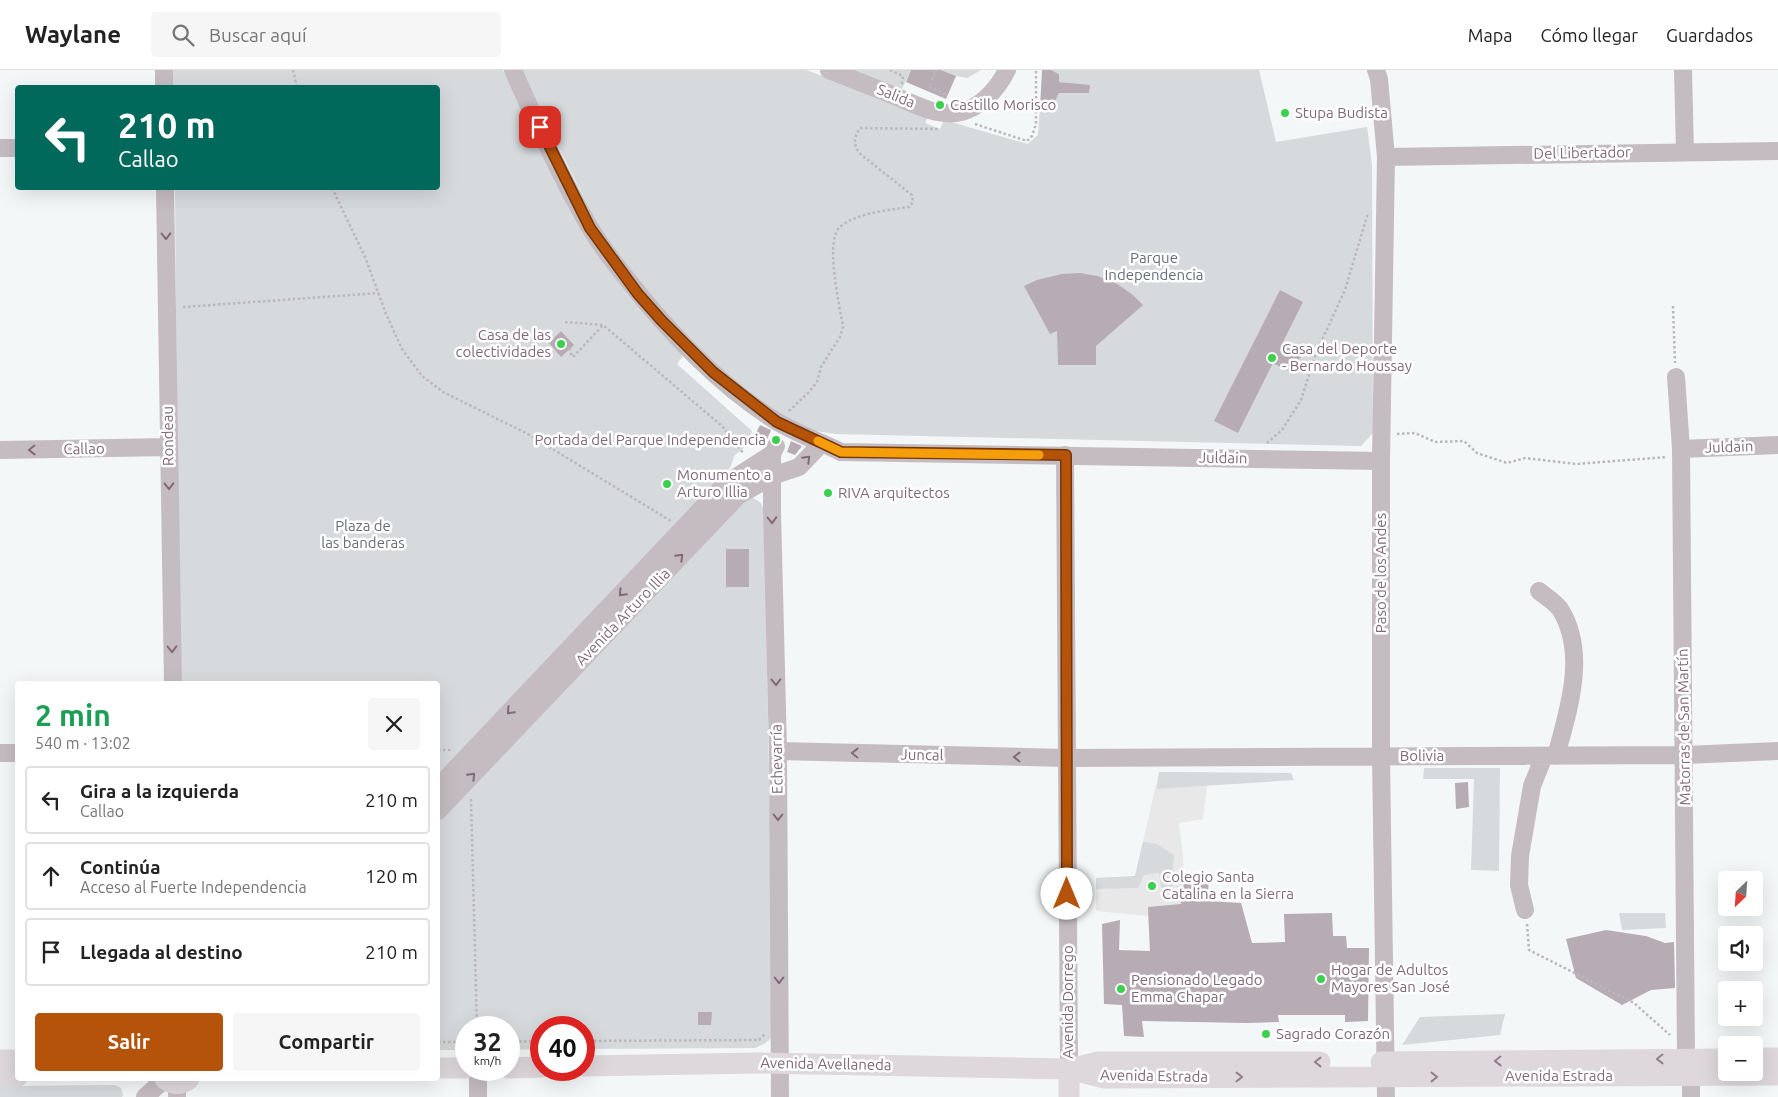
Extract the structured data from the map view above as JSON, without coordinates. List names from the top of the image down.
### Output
{
  "streets": {
    "main road": ["Avenida Avellaneda", "Avenida Estrada"],
    "street": [
      "Salida",
      "Del Libertador",
      "Rondeau",
      "Juldain",
      "Callao",
      "Paso de los Andes",
      "Avenida Arturo Illia",
      "Matorras de San Martín",
      "Juncal",
      "Bolivia",
      "Echevarría",
      "Avenida Dorrego"
    ]
  },
  "crossings": [
    ["Del Libertador", "Paso de los Andes"],
    ["Rondeau", "Callao"],
    ["Juldain", "Paso de los Andes"],
    ["Juldain", "Matorras de San Martín"],
    ["Juldain", "Avenida Dorrego"],
    ["Paso de los Andes", "Bolivia"],
    ["Paso de los Andes", "Avenida Estrada"],
    ["Avenida Arturo Illia", "Echevarría"],
    ["Matorras de San Martín", "Bolivia"],
    ["Matorras de San Martín", "Avenida Estrada"],
    ["Juncal", "Bolivia"],
    ["Juncal", "Echevarría"],
    ["Juncal", "Avenida Dorrego"],
    ["Bolivia", "Avenida Dorrego"],
    ["Echevarría", "Avenida Avellaneda"],
    ["Avenida Dorrego", "Avenida Avellaneda"],
    ["Avenida Dorrego", "Avenida Estrada"],
    ["Avenida Avellaneda", "Avenida Estrada"]
  ],
  "one_way": [
    "Rondeau",
    "Callao",
    "Juncal",
    "Echevarría"
  ],
  "parks": ["Parque Independencia", "Plaza de las banderas"],
  "places": [
    "Castillo Morisco",
    "Stupa Budista",
    "Casa de las colectividades",
    "Casa del Deporte - Bernardo Houssay",
    "Portada del Parque Independencia",
    "Monumento a Arturo Illia",
    "RIVA arquitectos",
    "Colegio Santa Catalina en la Sierra",
    "Hogar de Adultos Mayores San José",
    "Pensionado Legado Emma Chapar",
    "Sagrado Corazón"
  ],
  "north": "bottom left",
  "page": {
    "header": "Waylane",
    "search": "Buscar aquí",
    "nav": ["Mapa", "Cómo llegar", "Guardados"],
    "turn": ["210 m", "Callao"],
    "heading": ["2 min", "540 m · 13:02"],
    "list": [
      {
        "name": "Gira a la izquierda",
        "note": "Callao",
        "value": "210 m"
      },
      {
        "name": "Continúa",
        "note": "Acceso al Fuerte Independencia",
        "value": "120 m"
      },
      {
        "name": "Llegada al destino",
        "value": "210 m"
      }
    ],
    "map_buttons": ["+", "−"],
    "buttons": ["Salir", "Compartir"],
    "speed": "32 km/h",
    "limit": "40"
  }
}
